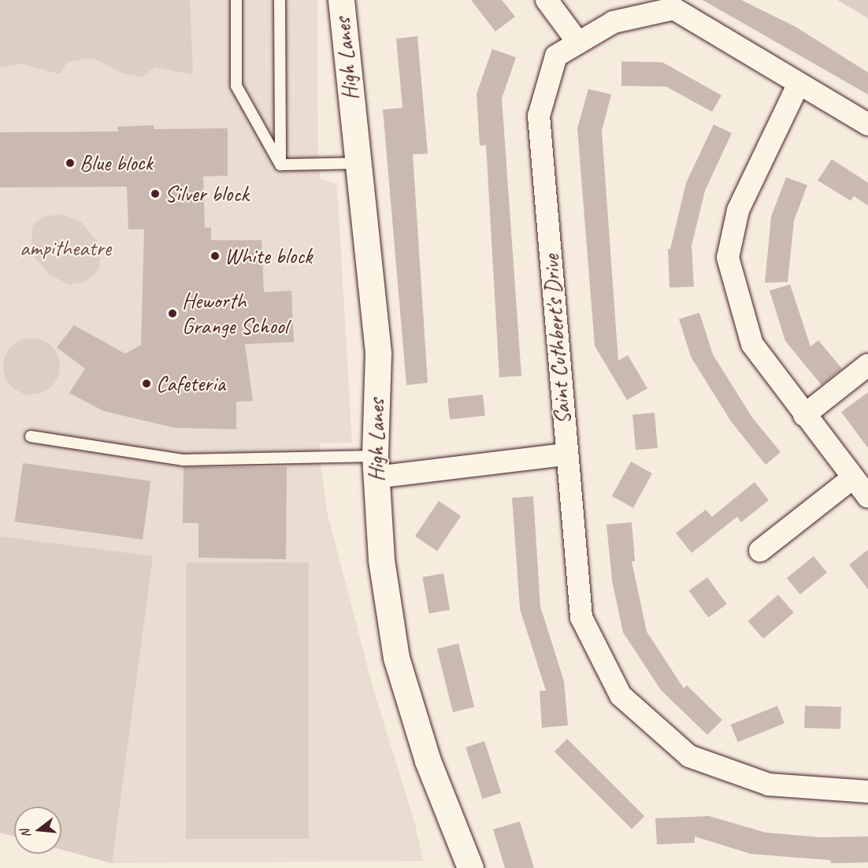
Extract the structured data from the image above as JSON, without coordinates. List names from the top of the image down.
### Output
{
  "streets": {
    "street": ["High Lanes", "Saint Cuthbert's Drive"]
  },
  "parks": ["ampitheatre"],
  "places": [
    "Blue block",
    "Silver block",
    "White block",
    "Heworth Grange School",
    "Cafeteria"
  ],
  "north": "left"
}
